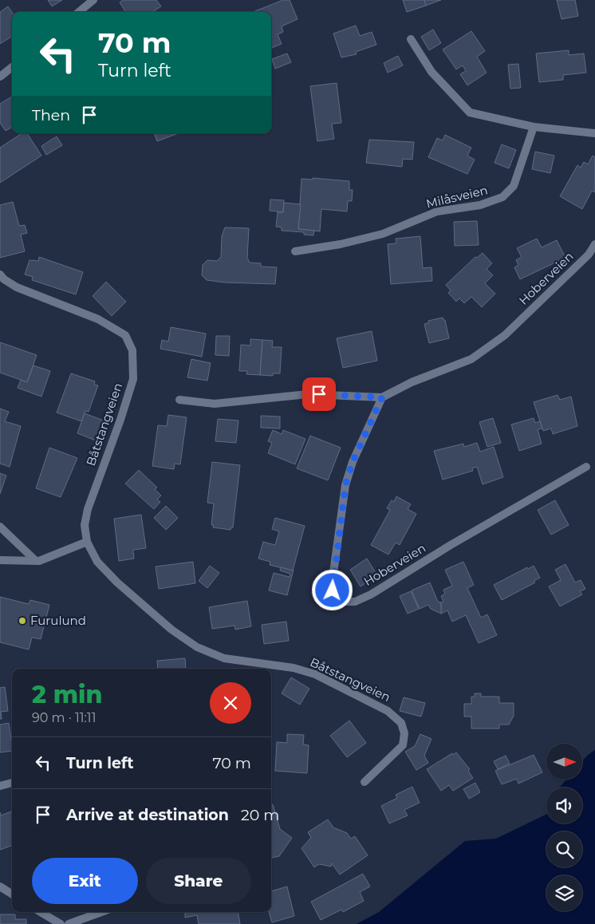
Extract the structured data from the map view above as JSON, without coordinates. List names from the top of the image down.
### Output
{
  "streets": {
    "street": ["Milåsveien", "Hoberveien", "Båtstangveien"]
  },
  "places": ["Furulund"],
  "north": "right",
  "page": {
    "turn": ["70 m", "Turn left"],
    "then": "Then",
    "heading": ["2 min", "90 m · 11:11"],
    "list": [
      {
        "name": "Turn left",
        "value": "70 m"
      },
      {
        "name": "Arrive at destination",
        "value": "20 m"
      }
    ],
    "buttons": ["Exit", "Share"]
  }
}
